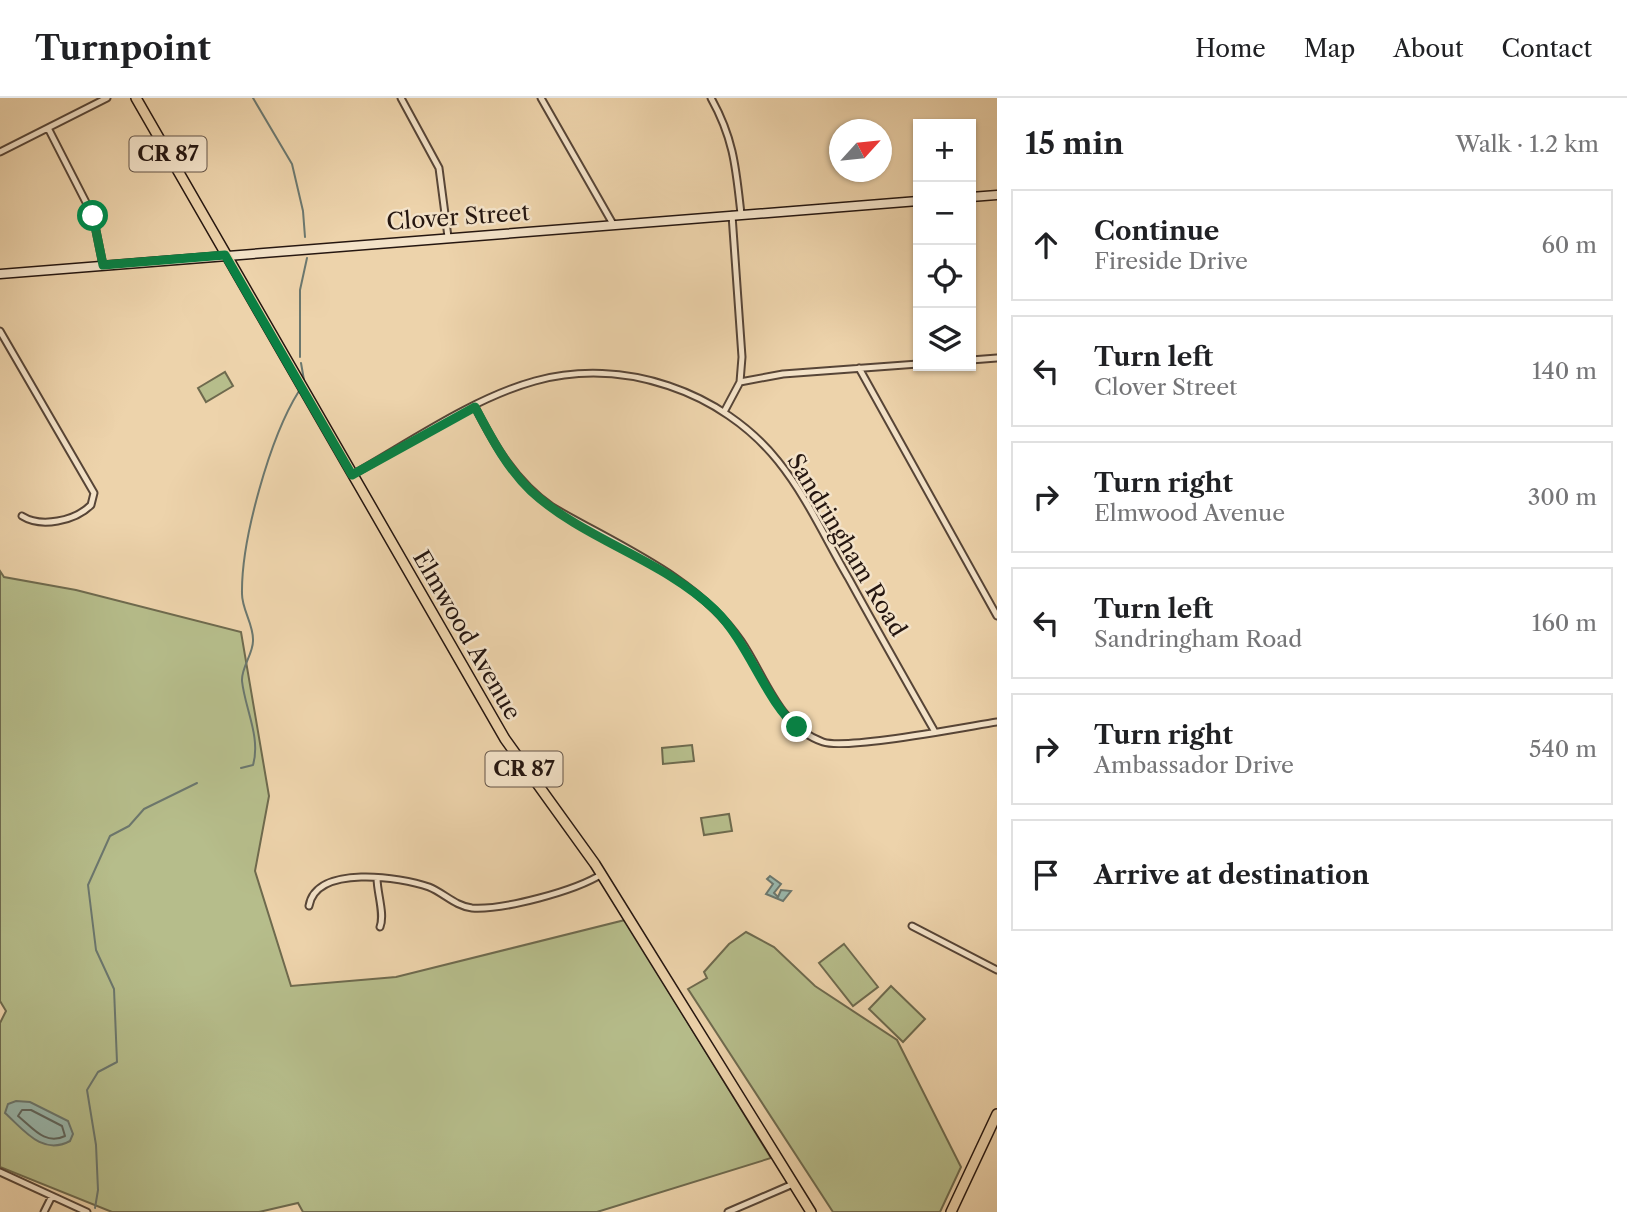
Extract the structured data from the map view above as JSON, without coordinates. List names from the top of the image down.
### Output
{
  "streets": {
    "main road": ["CR 87", "Clover Street", "Elmwood Avenue"],
    "street": ["Sandringham Road"]
  },
  "crossings": [
    ["Clover Street", "Elmwood Avenue"],
    ["Sandringham Road", "Elmwood Avenue"]
  ],
  "north": "top right",
  "page": {
    "header": "Turnpoint",
    "nav": [
      "Home",
      "Map",
      "About",
      "Contact"
    ],
    "heading": ["15 min", "Walk · 1.2 km"],
    "map_buttons": ["+", "−"],
    "list": [
      ["Continue", "Fireside Drive", "60 m"],
      ["Turn left", "Clover Street", "140 m"],
      ["Turn right", "Elmwood Avenue", "300 m"],
      ["Turn left", "Sandringham Road", "160 m"],
      ["Turn right", "Ambassador Drive", "540 m"],
      "Arrive at destination"
    ]
  }
}
